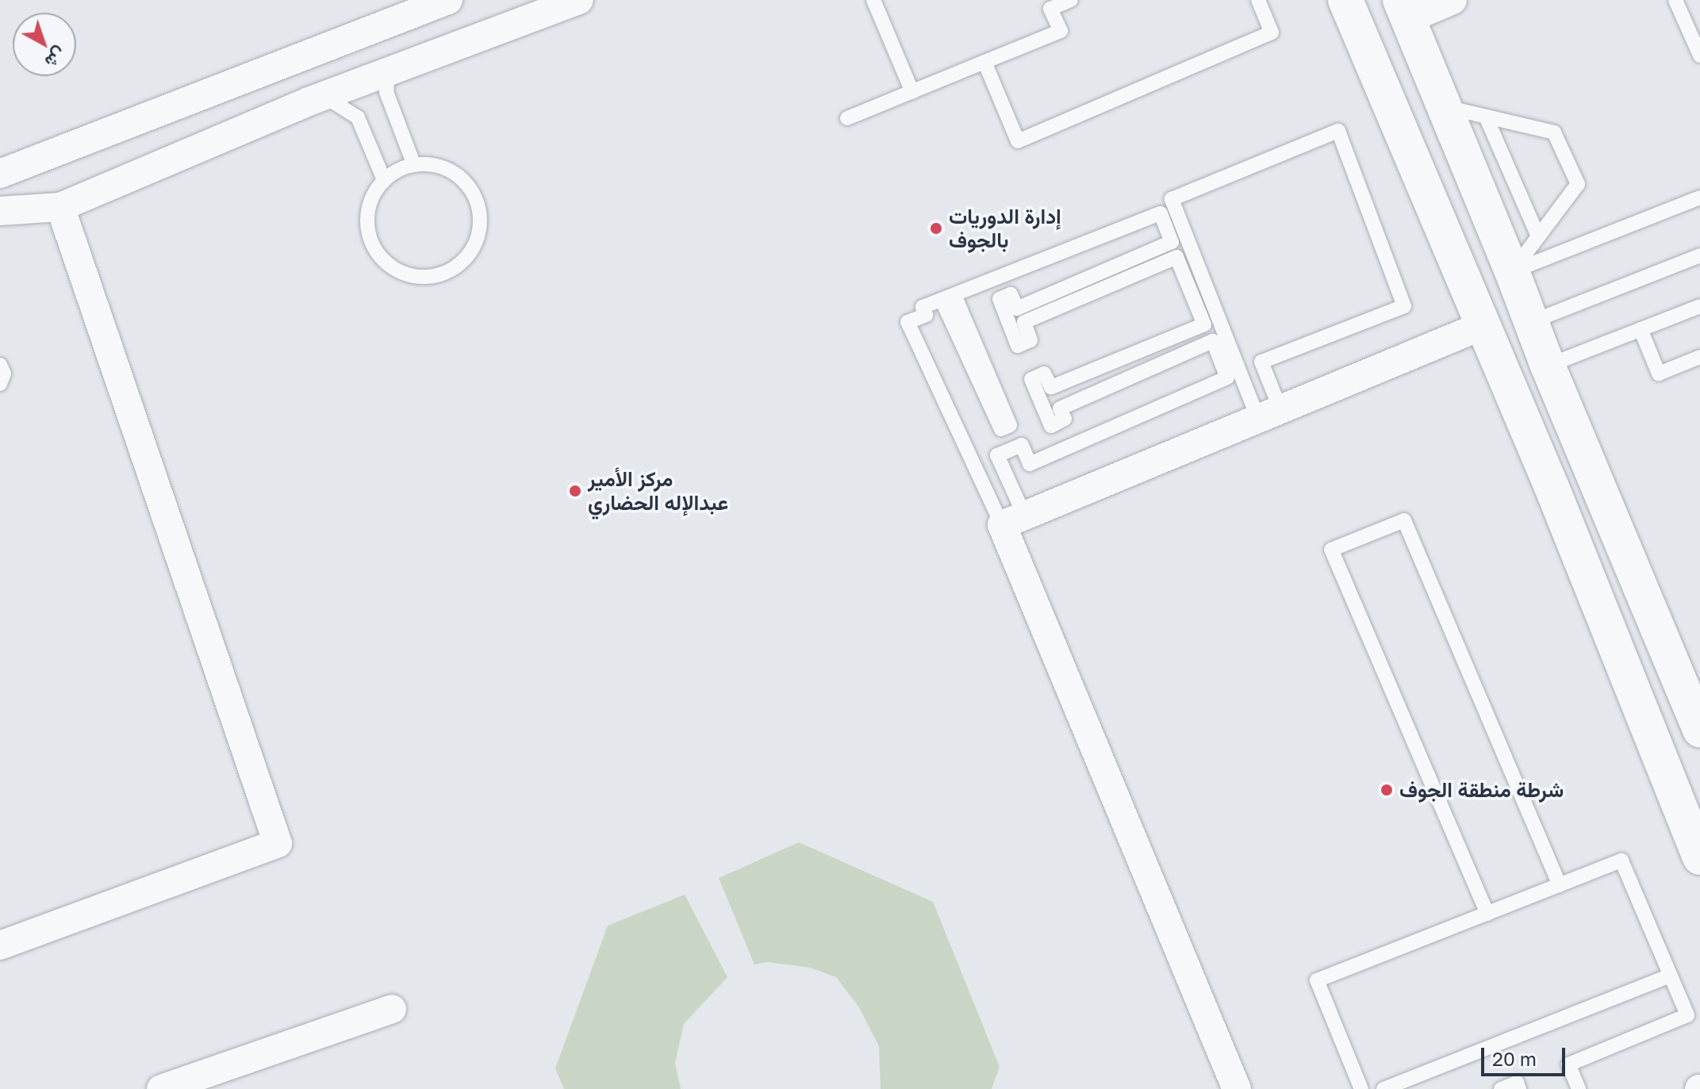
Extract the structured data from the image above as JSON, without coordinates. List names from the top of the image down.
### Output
{
  "places": ["إدارة الدوريات بالجوف", "مركز الأمير عبدالإله الحضاري", "شرطة منطقة الجوف"],
  "scale_bar": "20 m",
  "north": "bottom right"
}
